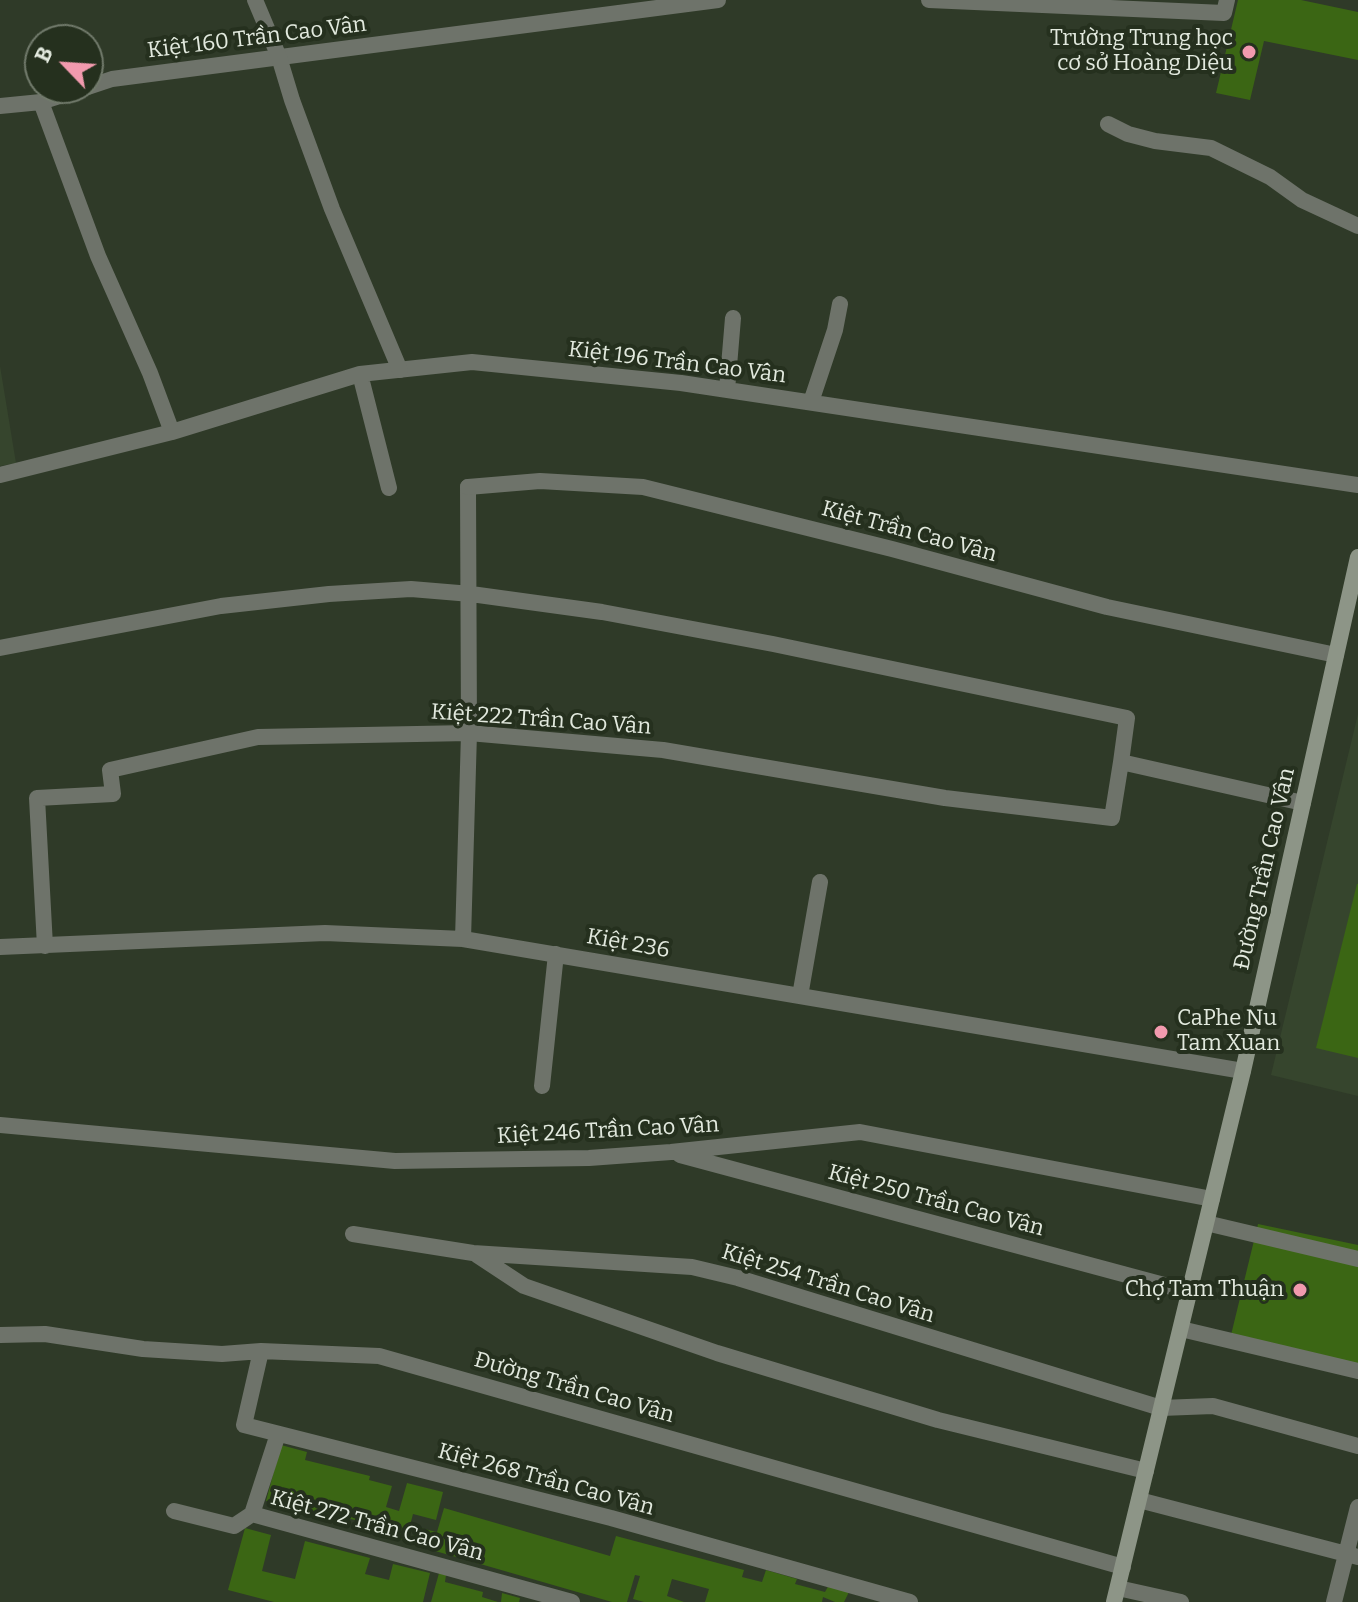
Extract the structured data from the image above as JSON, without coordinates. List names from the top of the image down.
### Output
{
  "streets": {
    "main road": ["Đường Trần Cao Vân"],
    "street": [
      "Kiệt 160 Trần Cao Vân",
      "Kiệt 196 Trần Cao Vân",
      "Kiệt Trần Cao Vân",
      "Kiệt 222 Trần Cao Vân",
      "Kiệt 236",
      "Kiệt 246 Trần Cao Vân",
      "Kiệt 250 Trần Cao Vân",
      "Kiệt 254 Trần Cao Vân",
      "Kiệt 268 Trần Cao Vân",
      "Kiệt 272 Trần Cao Vân"
    ]
  },
  "crossings": [
    ["Kiệt Trần Cao Vân", "Kiệt 222 Trần Cao Vân"],
    ["Kiệt Trần Cao Vân", "Đường Trần Cao Vân"],
    ["Kiệt 222 Trần Cao Vân", "Kiệt 236"],
    ["Đường Trần Cao Vân", "Kiệt 236"],
    ["Đường Trần Cao Vân", "Kiệt 246 Trần Cao Vân"],
    ["Đường Trần Cao Vân", "Kiệt 250 Trần Cao Vân"],
    ["Đường Trần Cao Vân", "Kiệt 254 Trần Cao Vân"],
    ["Đường Trần Cao Vân", "Kiệt 268 Trần Cao Vân"],
    ["Kiệt 246 Trần Cao Vân", "Kiệt 250 Trần Cao Vân"]
  ],
  "places": ["Trường Trung học cơ sở Hoàng Diệu", "CaPhe Nu Tam Xuan", "Chợ Tam Thuận"],
  "north": "top left"
}
